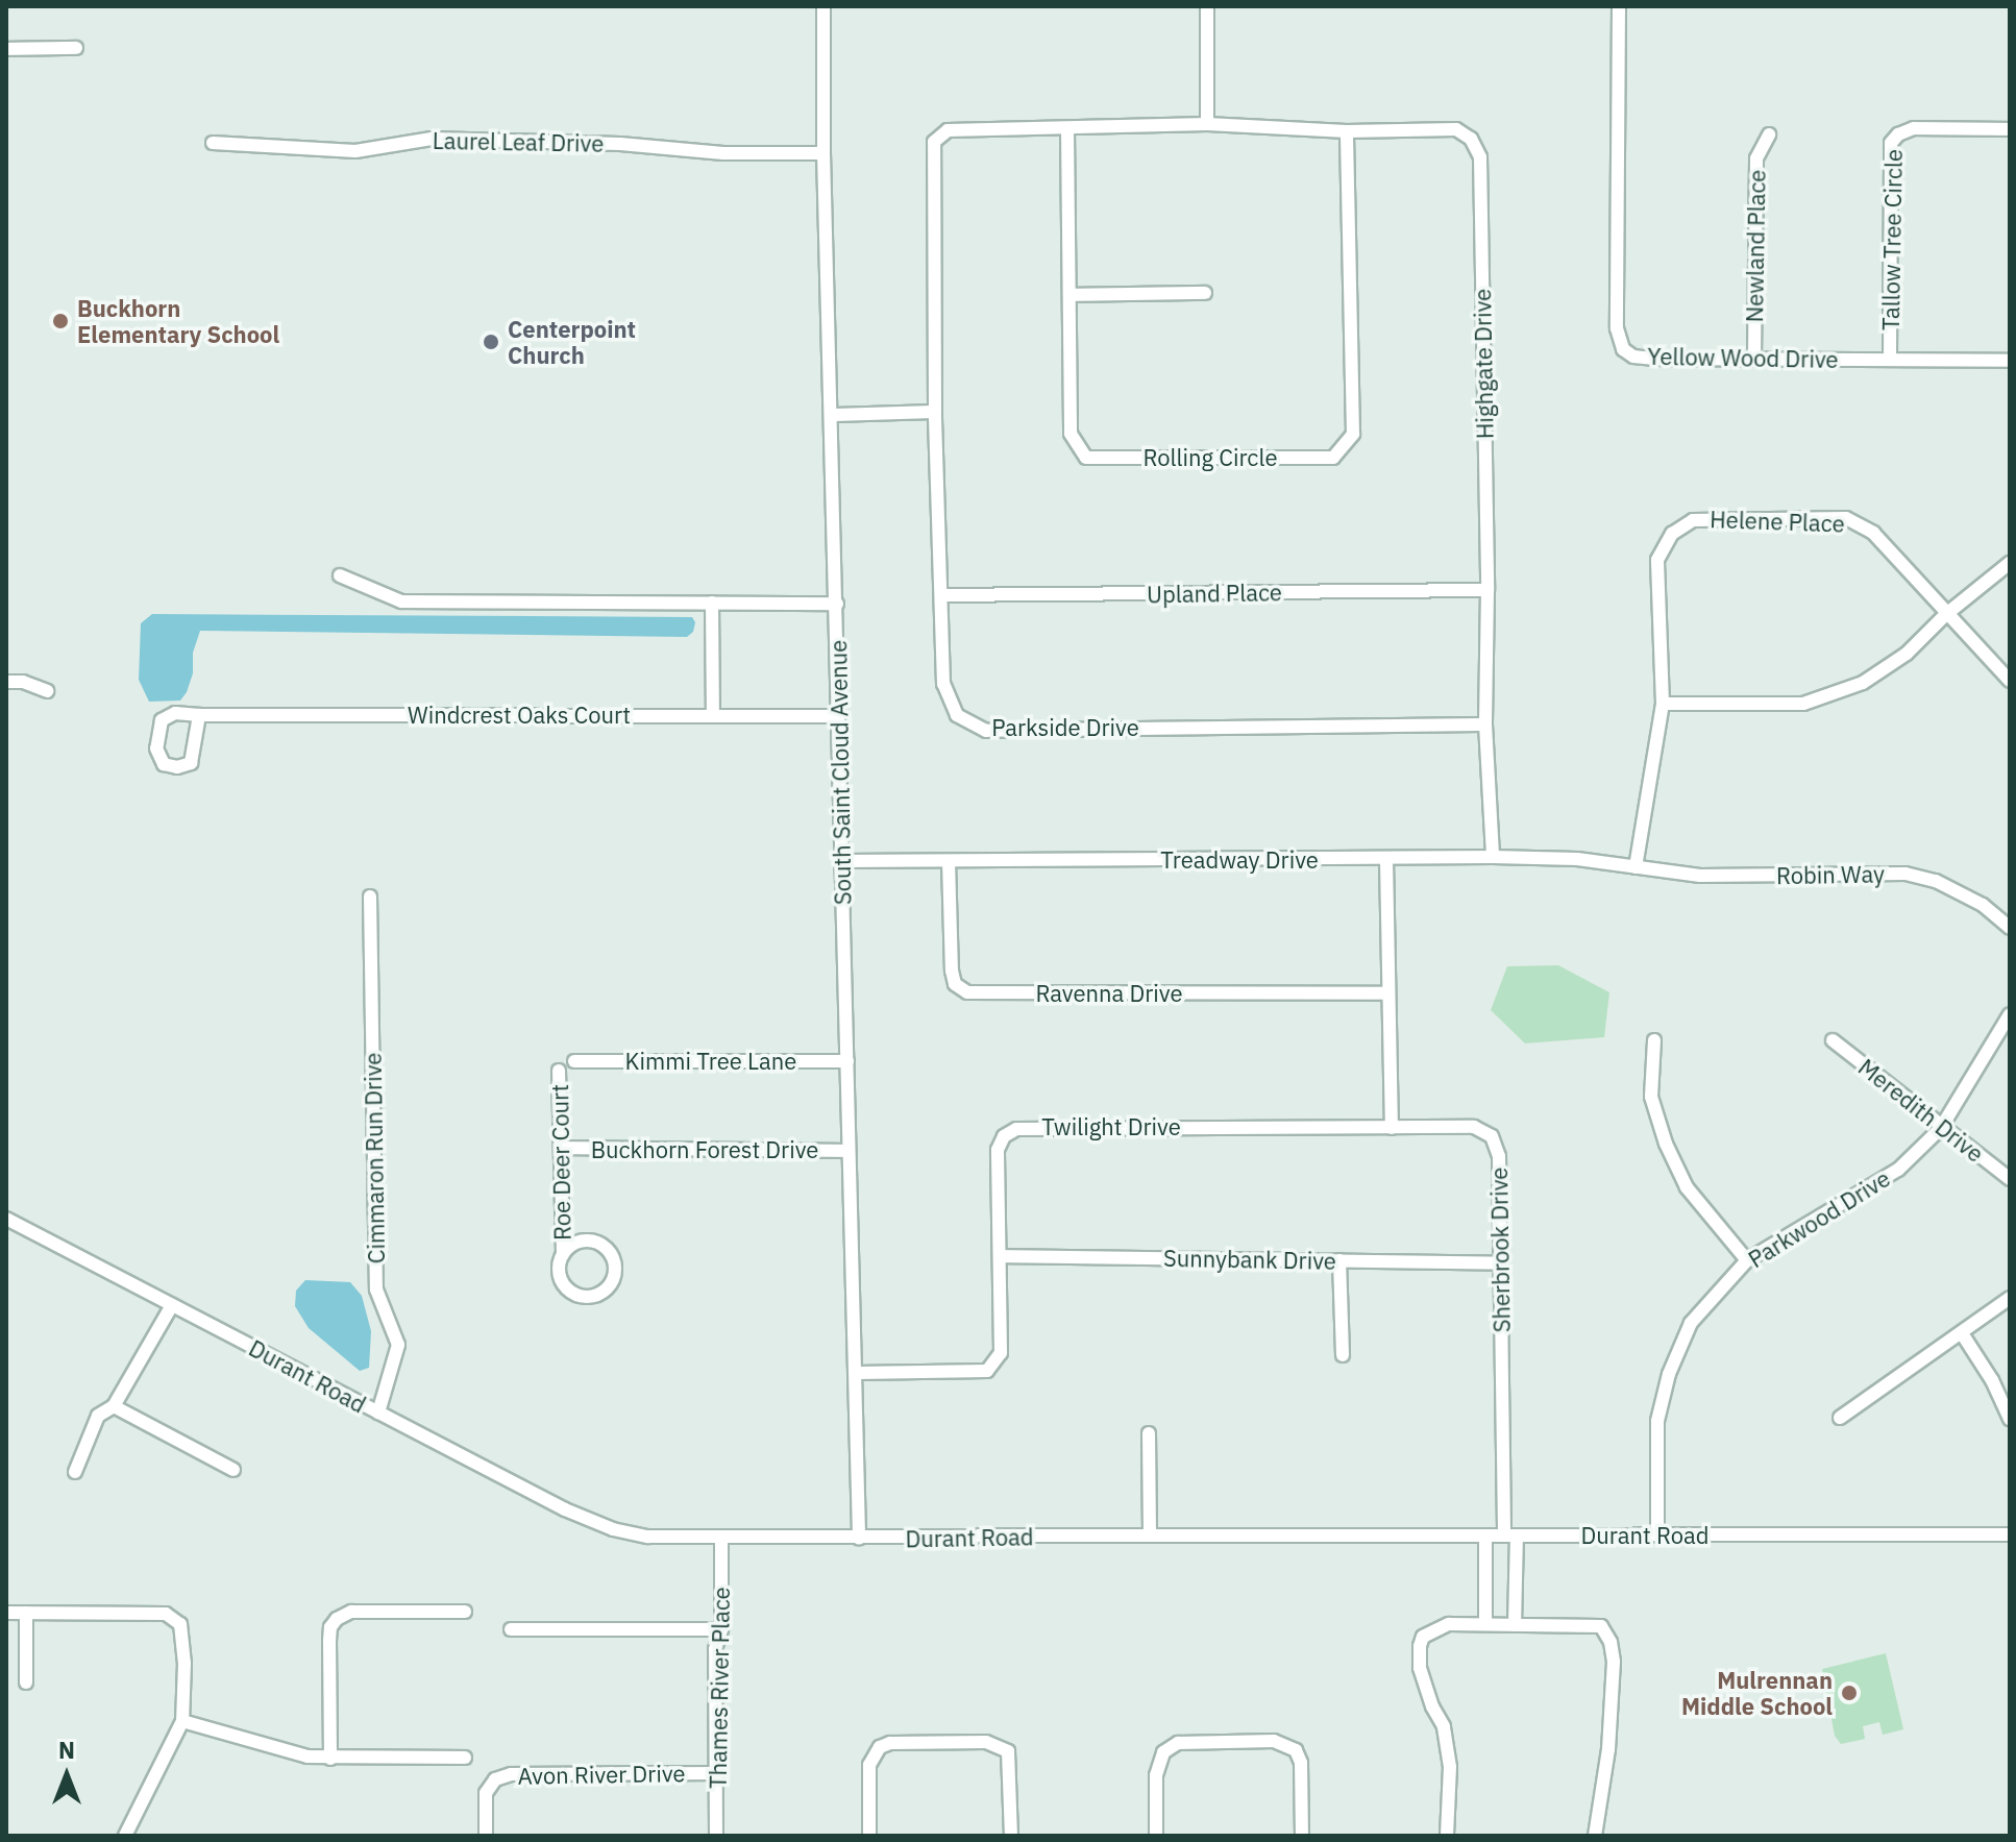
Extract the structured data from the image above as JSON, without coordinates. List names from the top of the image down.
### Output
{
  "streets": {
    "street": [
      "Laurel Leaf Drive",
      "Tallow Tree Circle",
      "Newland Place",
      "Yellow Wood Drive",
      "Highgate Drive",
      "Rolling Circle",
      "Helene Place",
      "Upland Place",
      "Windcrest Oaks Court",
      "Parkside Drive",
      "South Saint Cloud Avenue",
      "Treadway Drive",
      "Robin Way",
      "Ravenna Drive",
      "Kimmi Tree Lane",
      "Meredith Drive",
      "Twilight Drive",
      "Buckhorn Forest Drive",
      "Cimmaron Run Drive",
      "Roe Deer Court",
      "Parkwood Drive",
      "Sherbrook Drive",
      "Sunnybank Drive",
      "Durant Road",
      "Thames River Place",
      "Avon River Drive"
    ]
  },
  "crossings": [
    ["Laurel Leaf Drive", "South Saint Cloud Avenue"],
    ["Tallow Tree Circle", "Yellow Wood Drive"],
    ["Newland Place", "Yellow Wood Drive"],
    ["Highgate Drive", "Rolling Circle"],
    ["Highgate Drive", "Upland Place"],
    ["Highgate Drive", "Parkside Drive"],
    ["Highgate Drive", "Treadway Drive"],
    ["Helene Place", "Treadway Drive"],
    ["Helene Place", "Robin Way"],
    ["Upland Place", "Parkside Drive"],
    ["Windcrest Oaks Court", "South Saint Cloud Avenue"],
    ["South Saint Cloud Avenue", "Treadway Drive"],
    ["South Saint Cloud Avenue", "Kimmi Tree Lane"],
    ["South Saint Cloud Avenue", "Twilight Drive"],
    ["South Saint Cloud Avenue", "Buckhorn Forest Drive"],
    ["South Saint Cloud Avenue", "Durant Road"],
    ["Treadway Drive", "Robin Way"],
    ["Treadway Drive", "Ravenna Drive"],
    ["Meredith Drive", "Parkwood Drive"],
    ["Twilight Drive", "Sherbrook Drive"],
    ["Twilight Drive", "Sunnybank Drive"],
    ["Buckhorn Forest Drive", "Roe Deer Court"],
    ["Cimmaron Run Drive", "Durant Road"],
    ["Parkwood Drive", "Durant Road"],
    ["Sherbrook Drive", "Sunnybank Drive"],
    ["Sherbrook Drive", "Durant Road"],
    ["Durant Road", "Thames River Place"],
    ["Thames River Place", "Avon River Drive"]
  ],
  "places": ["Buckhorn Elementary School", "Centerpoint Church", "Mulrennan Middle School"],
  "north": "top"
}
